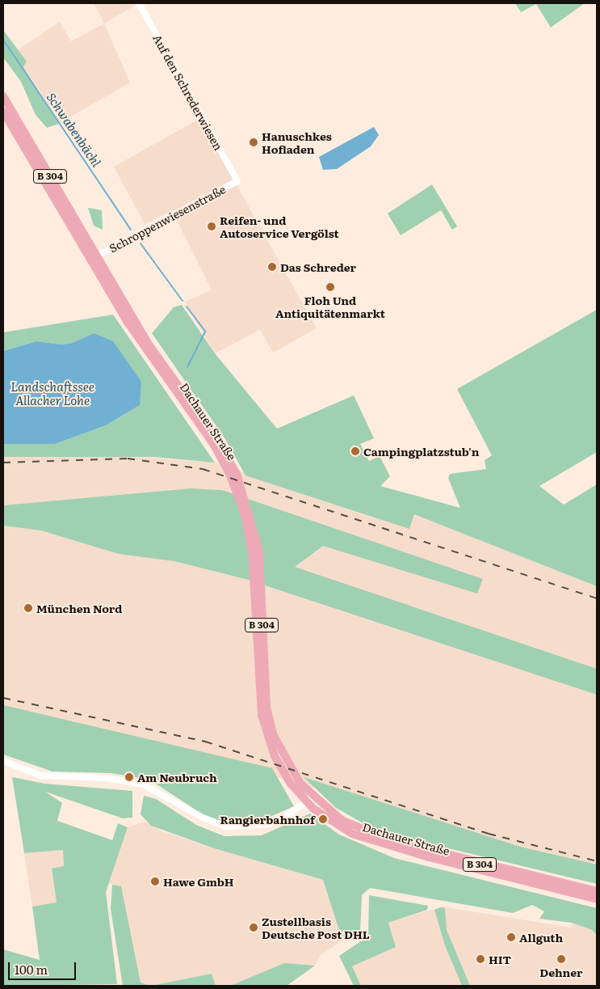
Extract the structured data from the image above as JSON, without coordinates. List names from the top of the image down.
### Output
{
  "streets": {
    "main road": ["B 304", "Dachauer Straße"],
    "street": ["Auf den Schrederwiesen", "Schroppenwiesenstraße"]
  },
  "crossings": [
    ["Auf den Schrederwiesen", "Schroppenwiesenstraße"],
    ["Schroppenwiesenstraße", "Dachauer Straße"]
  ],
  "water": ["Schwabenbächl", "Landschaftssee Allacher Lohe"],
  "places": [
    "Hanuschkes Hofladen",
    "Reifen- und Autoservice Vergölst",
    "Das Schreder",
    "Floh Und Antiquitätenmarkt",
    "Campingplatzstub'n",
    "München Nord",
    "Am Neubruch",
    "Rangierbahnhof",
    "Hawe GmbH",
    "Zustellbasis Deutsche Post DHL",
    "Allguth",
    "HIT",
    "Dehner"
  ],
  "scale_bar": "100 m"
}
